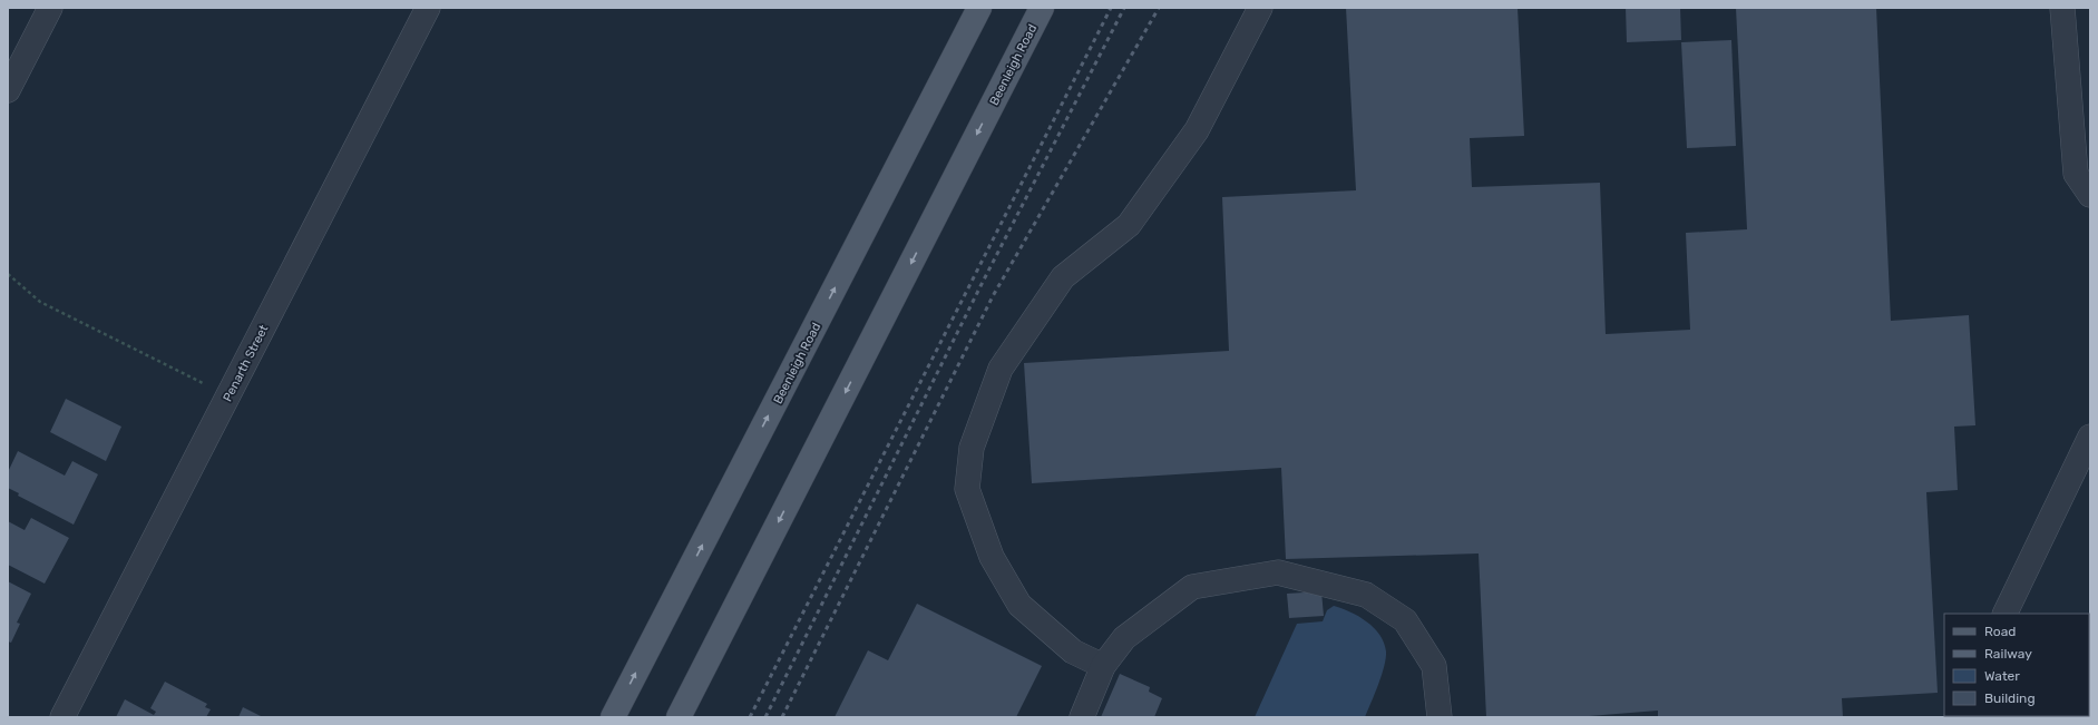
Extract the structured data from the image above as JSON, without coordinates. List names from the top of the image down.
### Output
{
  "streets": {
    "main road": ["Beenleigh Road"],
    "street": ["Penarth Street"]
  },
  "legend": [
    "Road",
    "Railway",
    "Water",
    "Building"
  ]
}
